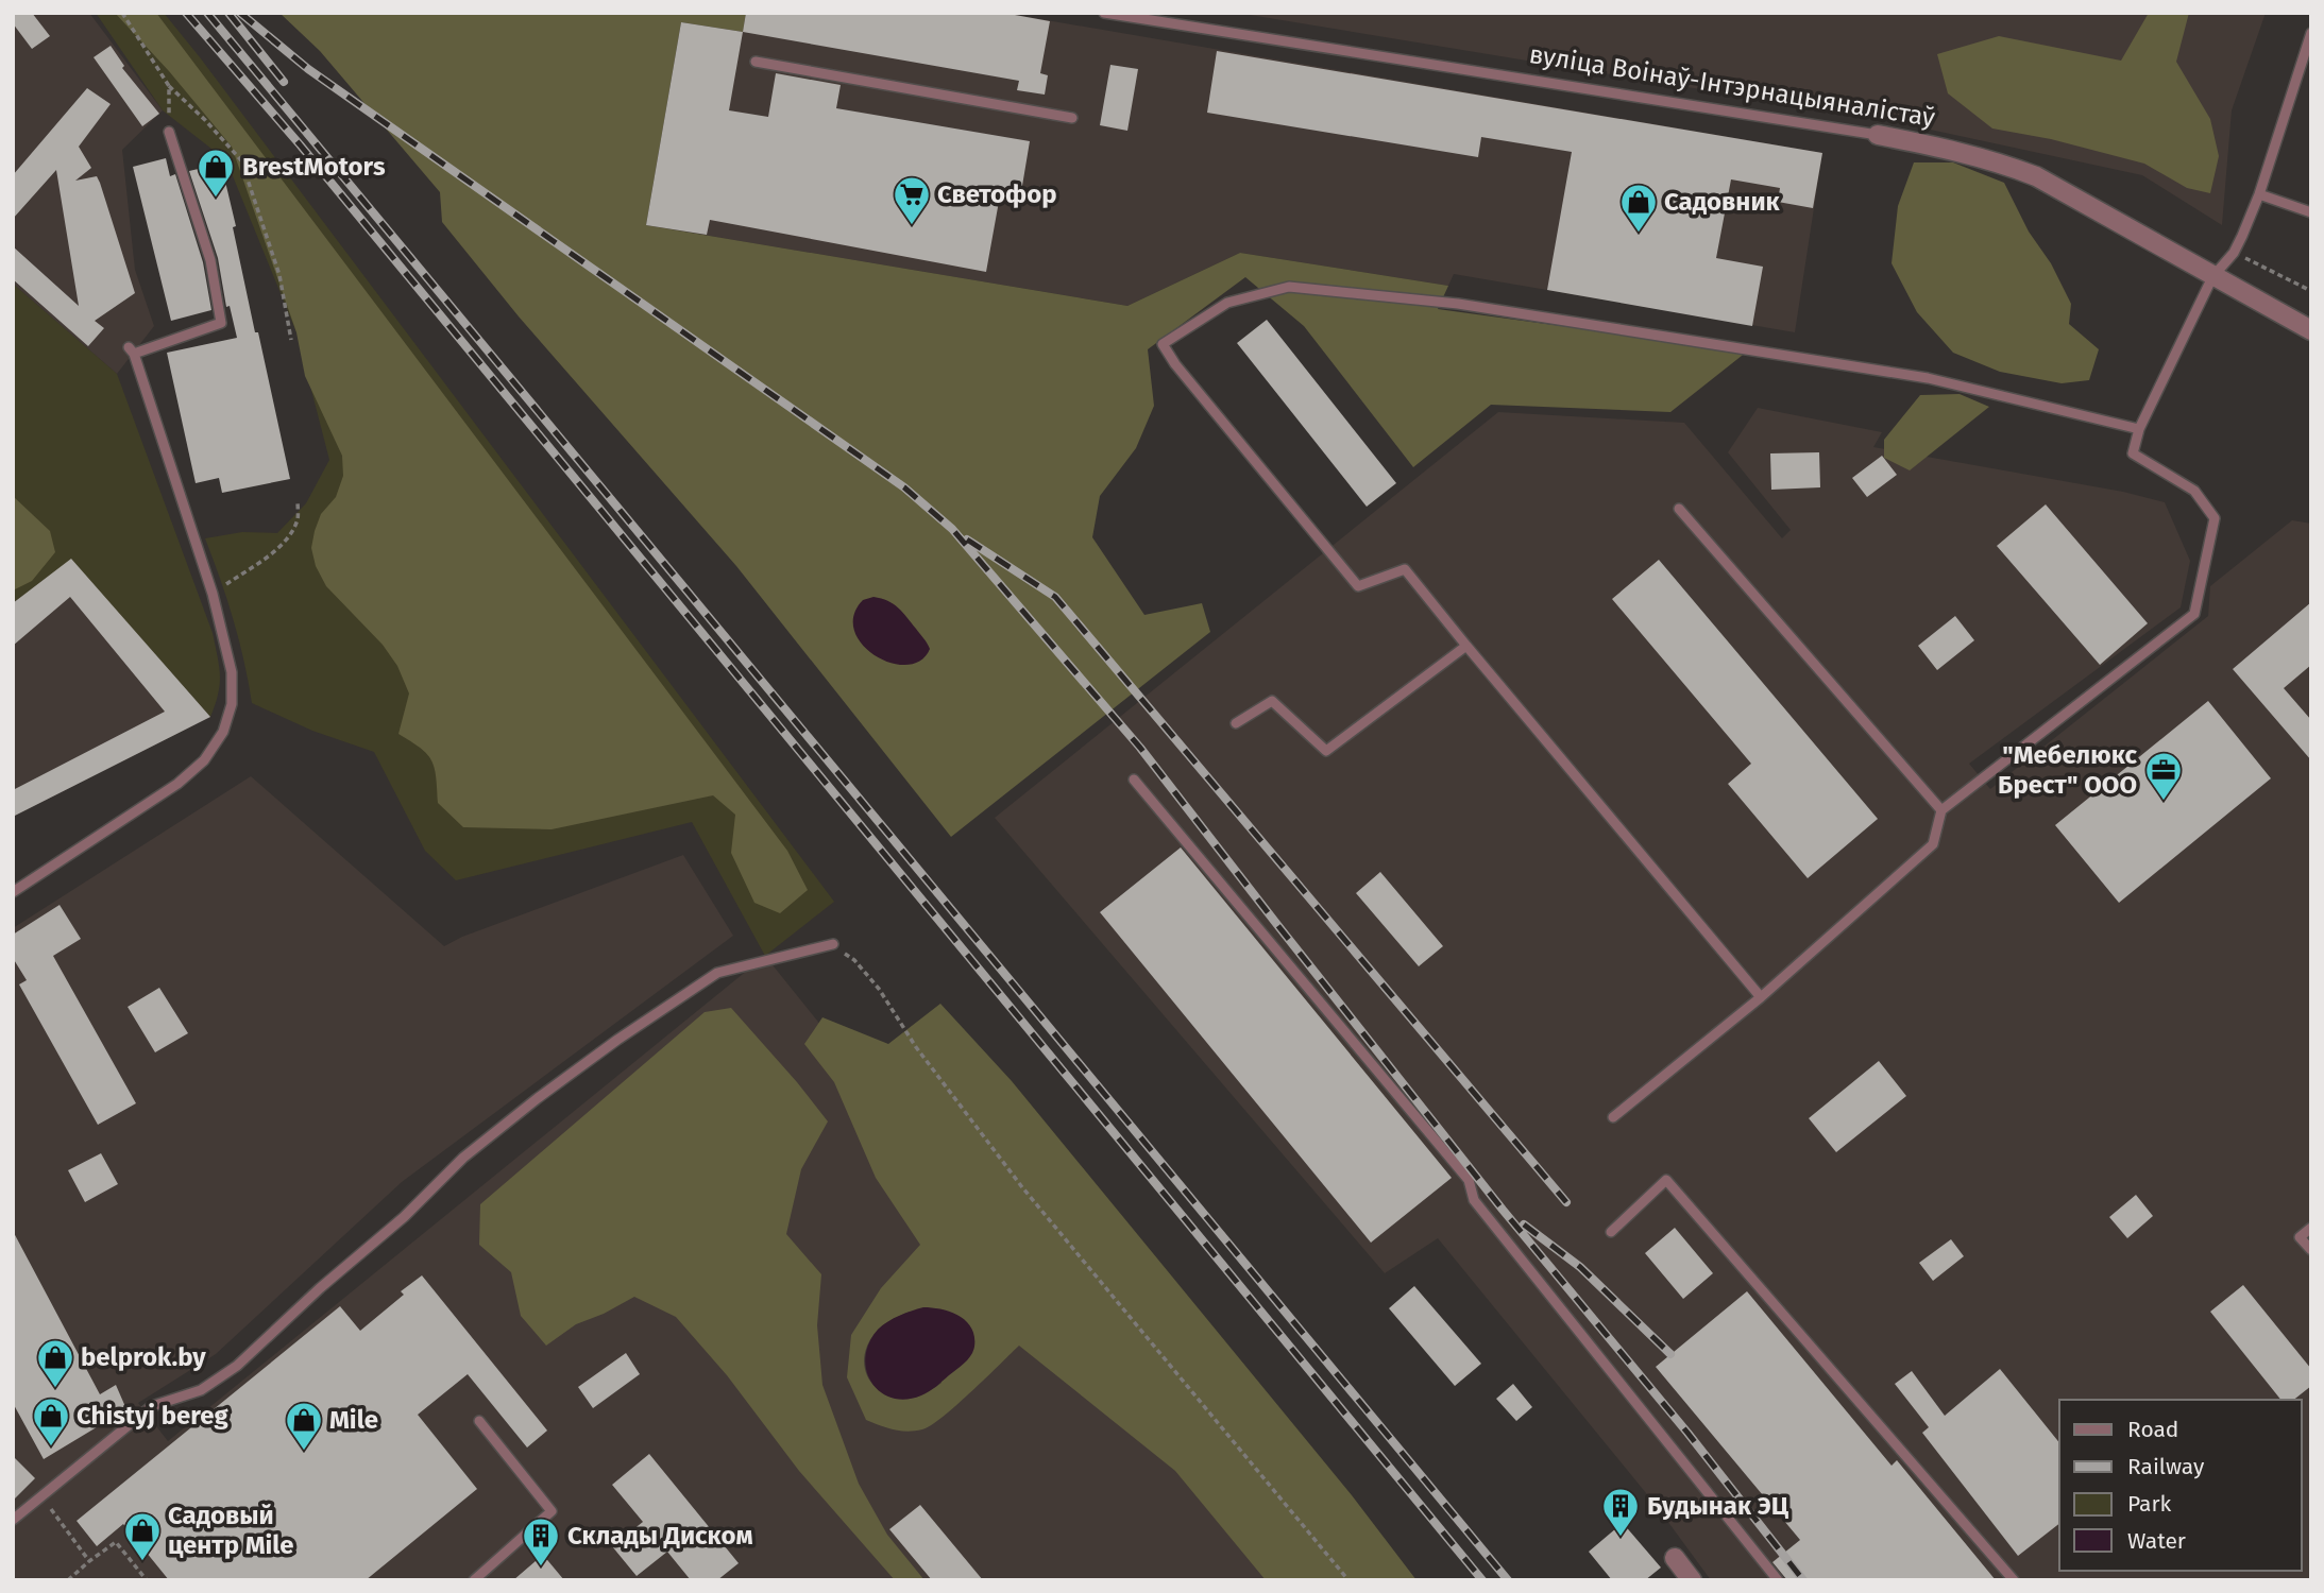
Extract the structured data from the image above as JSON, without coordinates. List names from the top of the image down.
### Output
{
  "streets": {
    "street": ["вуліца Воінаў-Інтэрнацыяналістаў"]
  },
  "places": {
    "shop": [
      "BrestMotors",
      "Садовник",
      "belprok.by",
      "Chistyj bereg",
      "Mile",
      "Садовый центр Mile"
    ],
    "supermarket": ["Светофор"],
    "office": ["\"Мебелюкс Брест\" ООО"],
    "building": ["Будынак ЭЦ", "Склады Диском"]
  },
  "legend": [
    "Road",
    "Railway",
    "Park",
    "Water"
  ]
}
